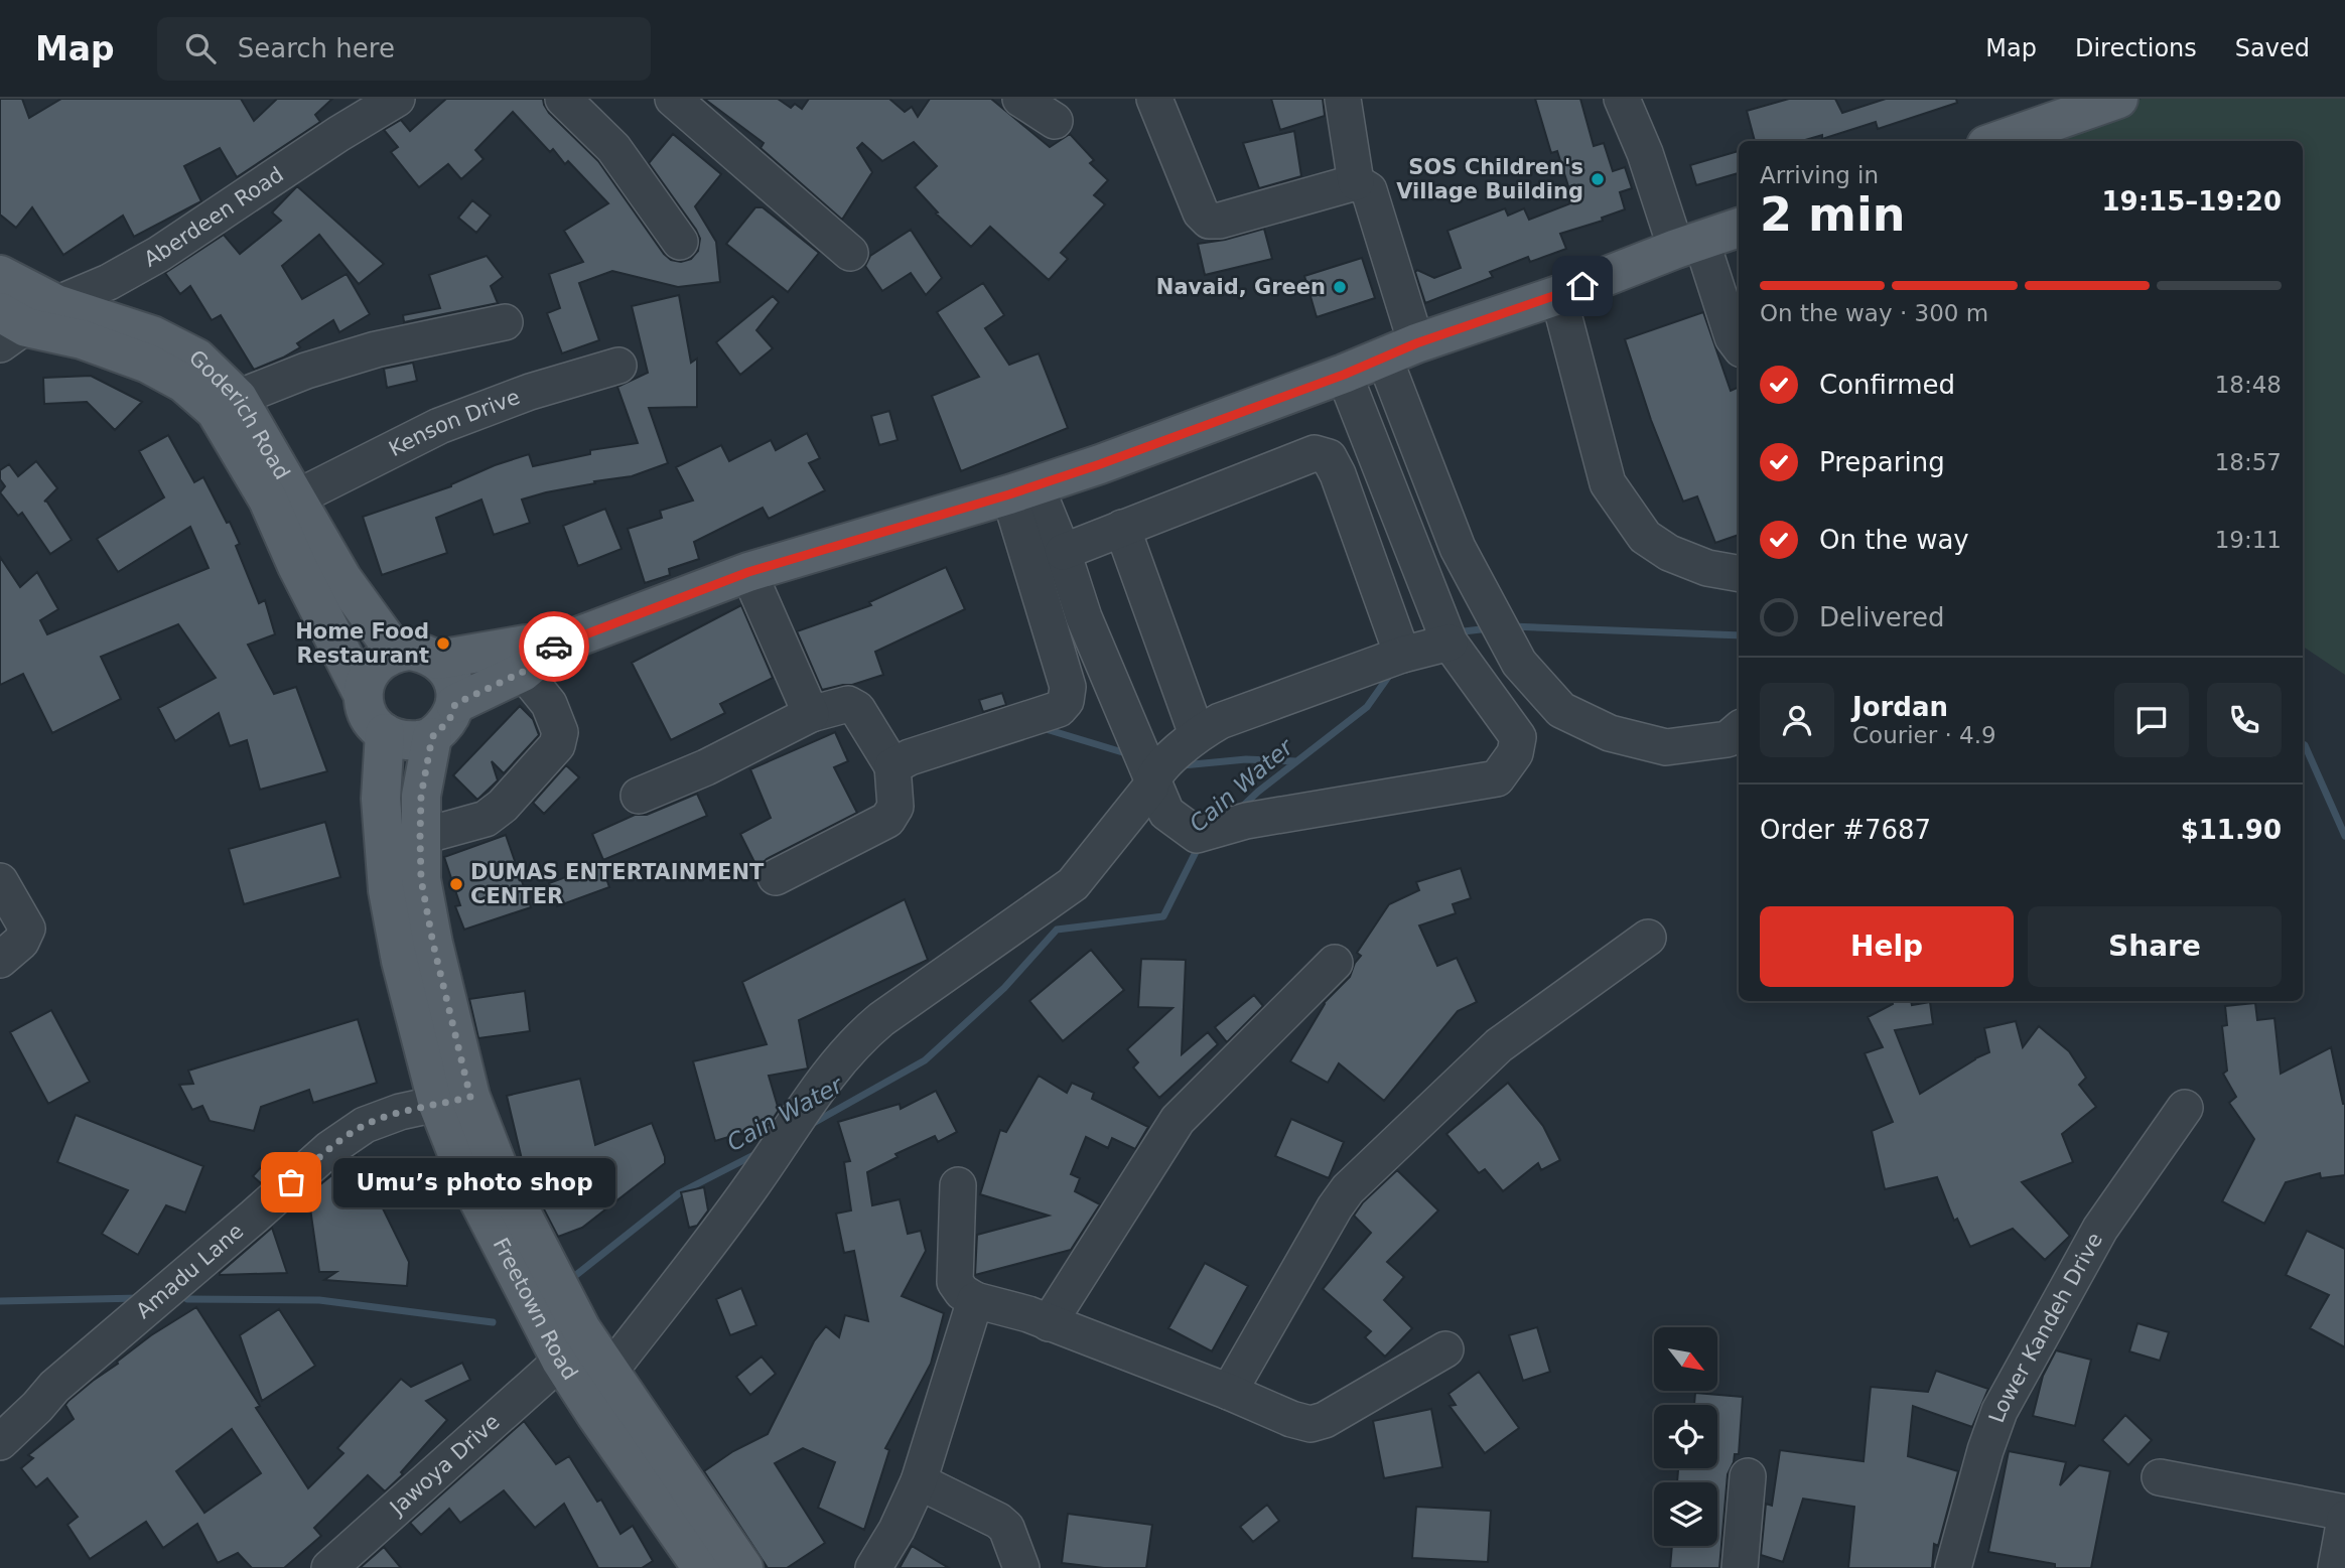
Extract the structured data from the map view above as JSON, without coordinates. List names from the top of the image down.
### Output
{
  "streets": {
    "main road": ["Goderich Road", "Freetown Road"],
    "street": [
      "Aberdeen Road",
      "Kenson Drive",
      "Amadu Lane",
      "Lower Kandeh Drive",
      "Jawoya Drive"
    ]
  },
  "crossings": [
    ["Aberdeen Road", "Goderich Road"],
    ["Goderich Road", "Kenson Drive"],
    ["Goderich Road", "Freetown Road"],
    ["Amadu Lane", "Freetown Road"],
    ["Freetown Road", "Jawoya Drive"]
  ],
  "water": ["Cain Water"],
  "places": [
    "SOS Children's Village Building",
    "Navaid, Green",
    "Home Food Restaurant",
    "DUMAS ENTERTAINMENT CENTER",
    "Umu’s photo shop"
  ],
  "north": "bottom right",
  "page": {
    "header": "Map",
    "search": "Search here",
    "nav": ["Map", "Directions", "Saved"],
    "heading": ["2 min", "Arriving in", "19:15–19:20"],
    "panel": [
      "Jordan",
      "Courier · 4.9",
      "Order #7687",
      "$11.90"
    ],
    "bar": "On the way · 300 m",
    "list": [
      ["Confirmed", "18:48"],
      ["Preparing", "18:57"],
      ["On the way", "19:11"],
      "Delivered"
    ],
    "buttons": ["Help", "Share"],
    "bubble": "Umu’s photo shop"
  }
}
